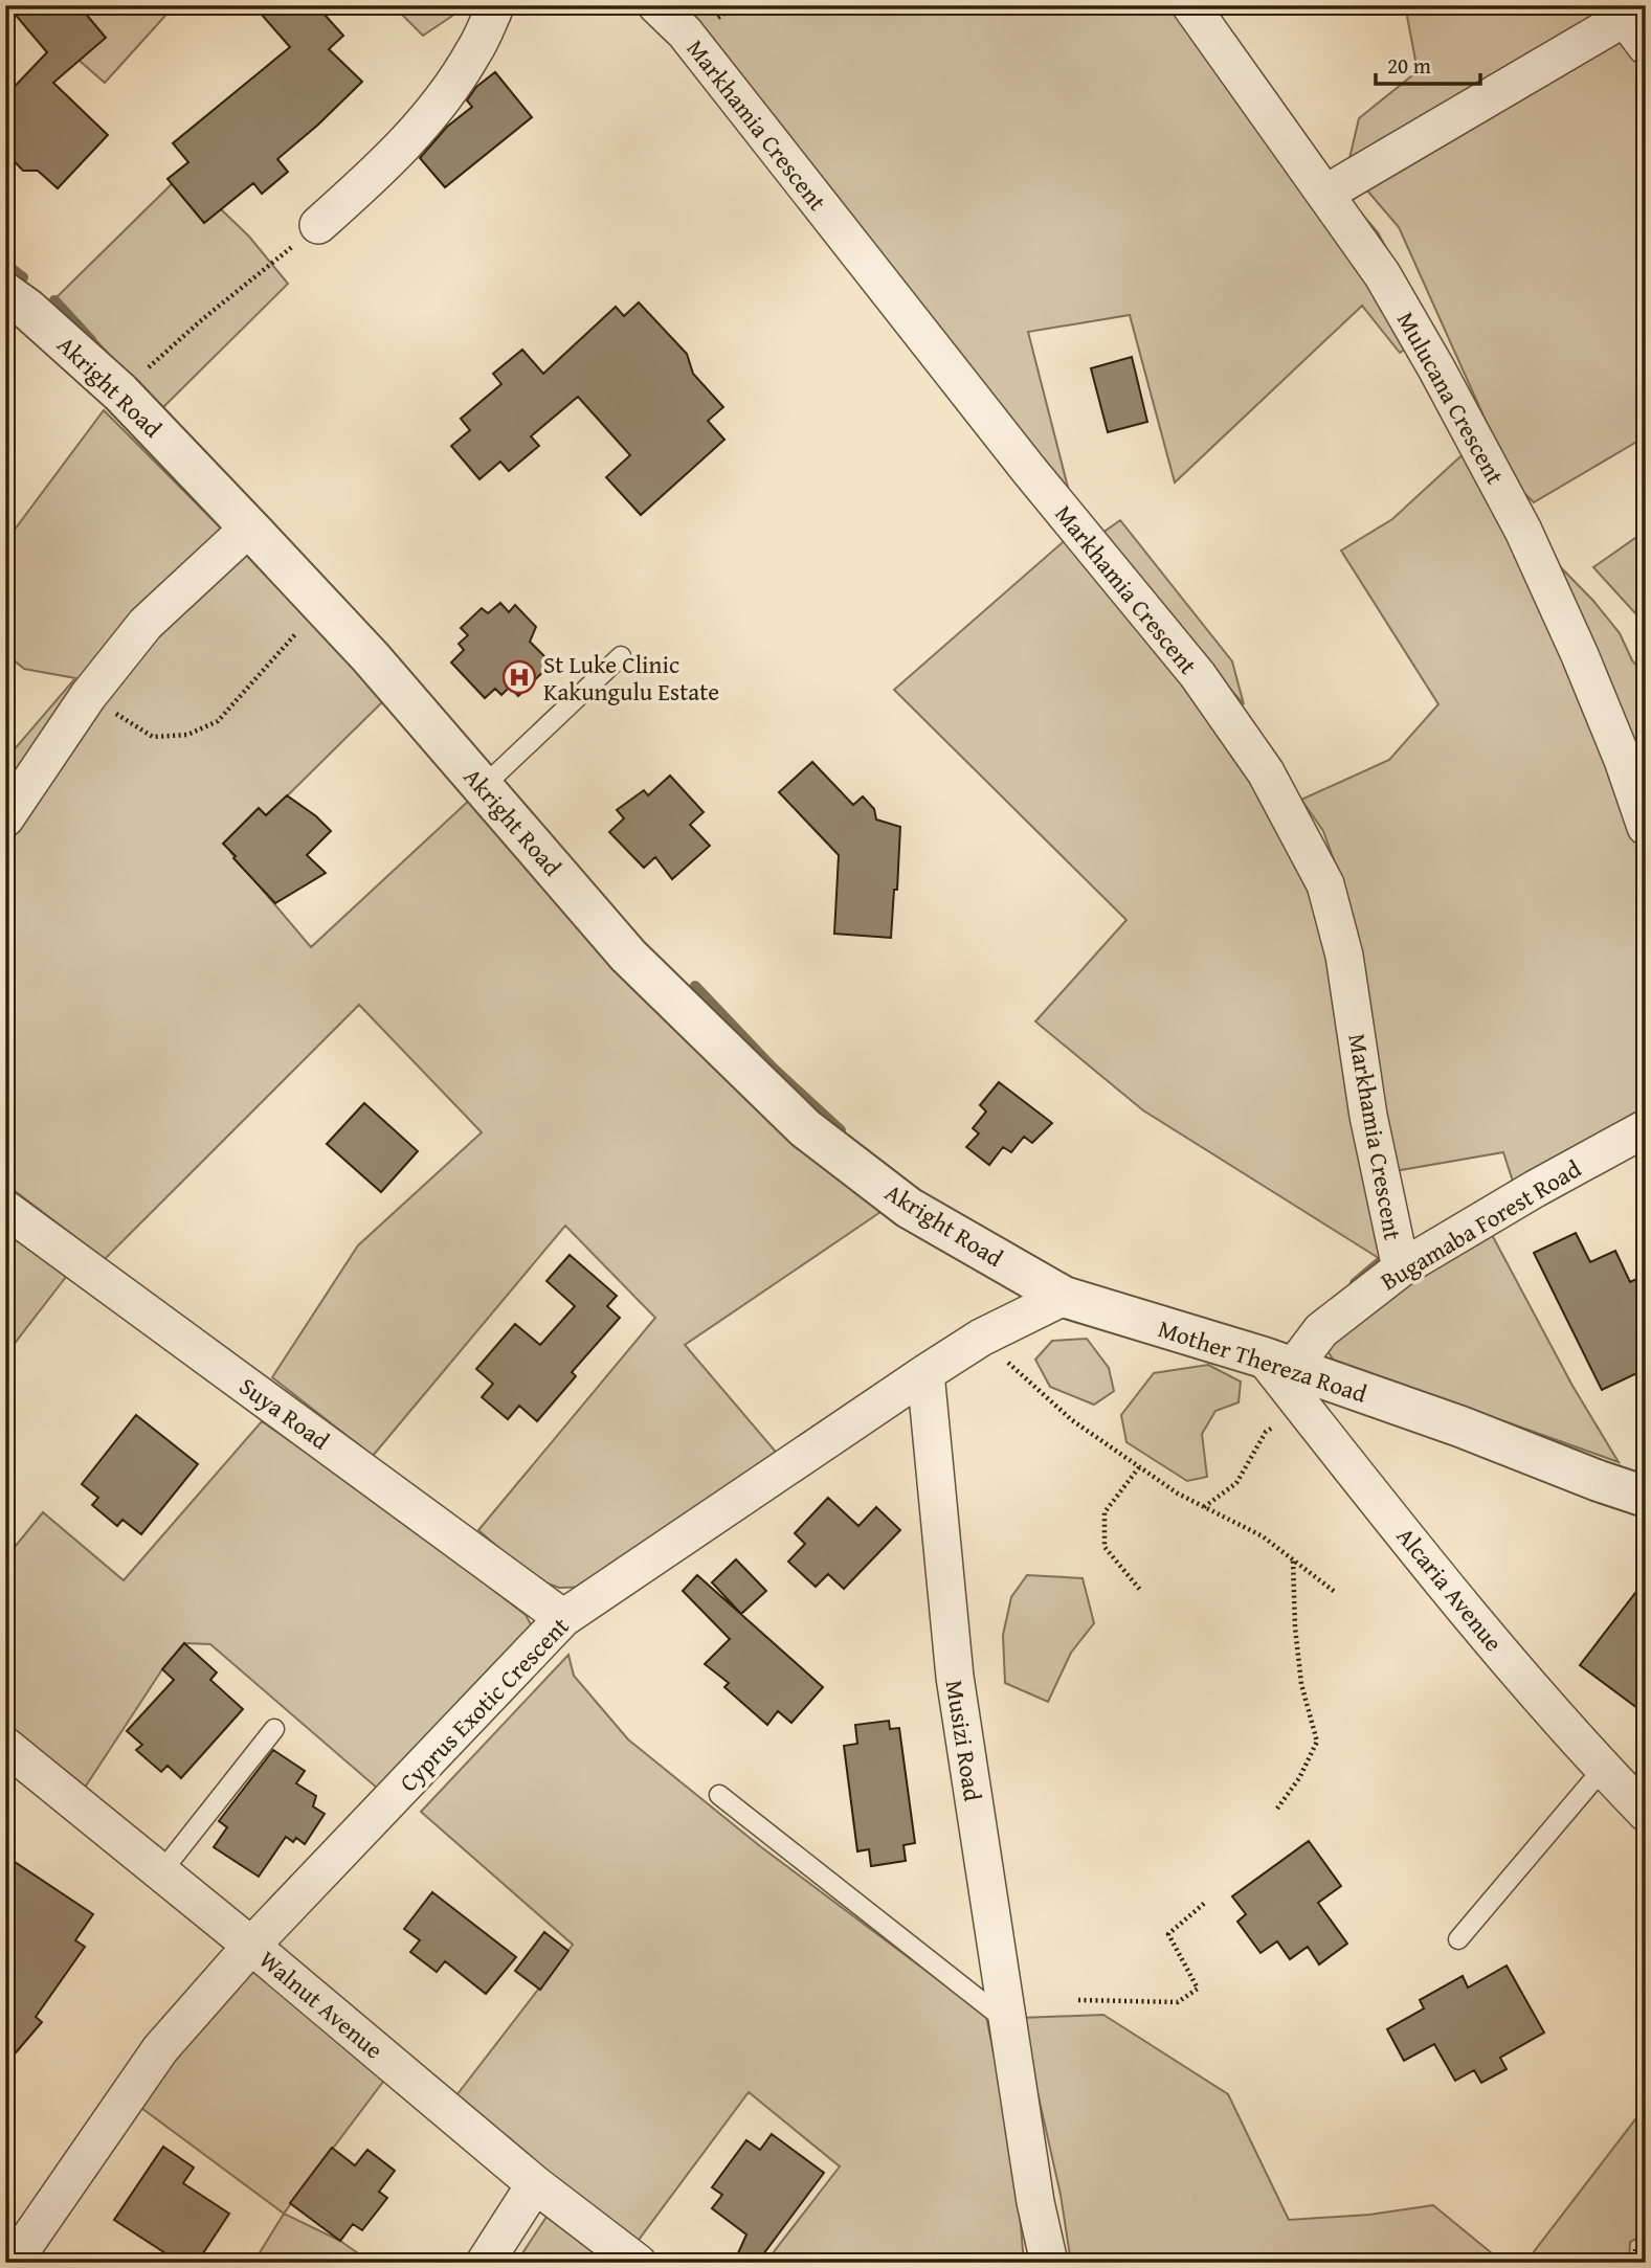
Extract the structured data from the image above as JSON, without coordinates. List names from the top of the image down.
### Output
{
  "streets": {
    "street": [
      "Markhamia Crescent",
      "Akright Road",
      "Mulucana Crescent",
      "Bugamaba Forest Road",
      "Mother Thereza Road",
      "Suya Road",
      "Alcaria Avenue",
      "Cyprus Exotic Crescent",
      "Musizi Road",
      "Walnut Avenue"
    ]
  },
  "crossings": [
    ["Markhamia Crescent", "Bugamaba Forest Road"],
    ["Akright Road", "Mother Thereza Road"],
    ["Bugamaba Forest Road", "Mother Thereza Road"],
    ["Bugamaba Forest Road", "Alcaria Avenue"],
    ["Mother Thereza Road", "Alcaria Avenue"],
    ["Suya Road", "Cyprus Exotic Crescent"],
    ["Cyprus Exotic Crescent", "Musizi Road"],
    ["Cyprus Exotic Crescent", "Walnut Avenue"]
  ],
  "places": {
    "hospital": ["St Luke Clinic Kakungulu Estate"]
  },
  "scale_bar": "20 m"
}
